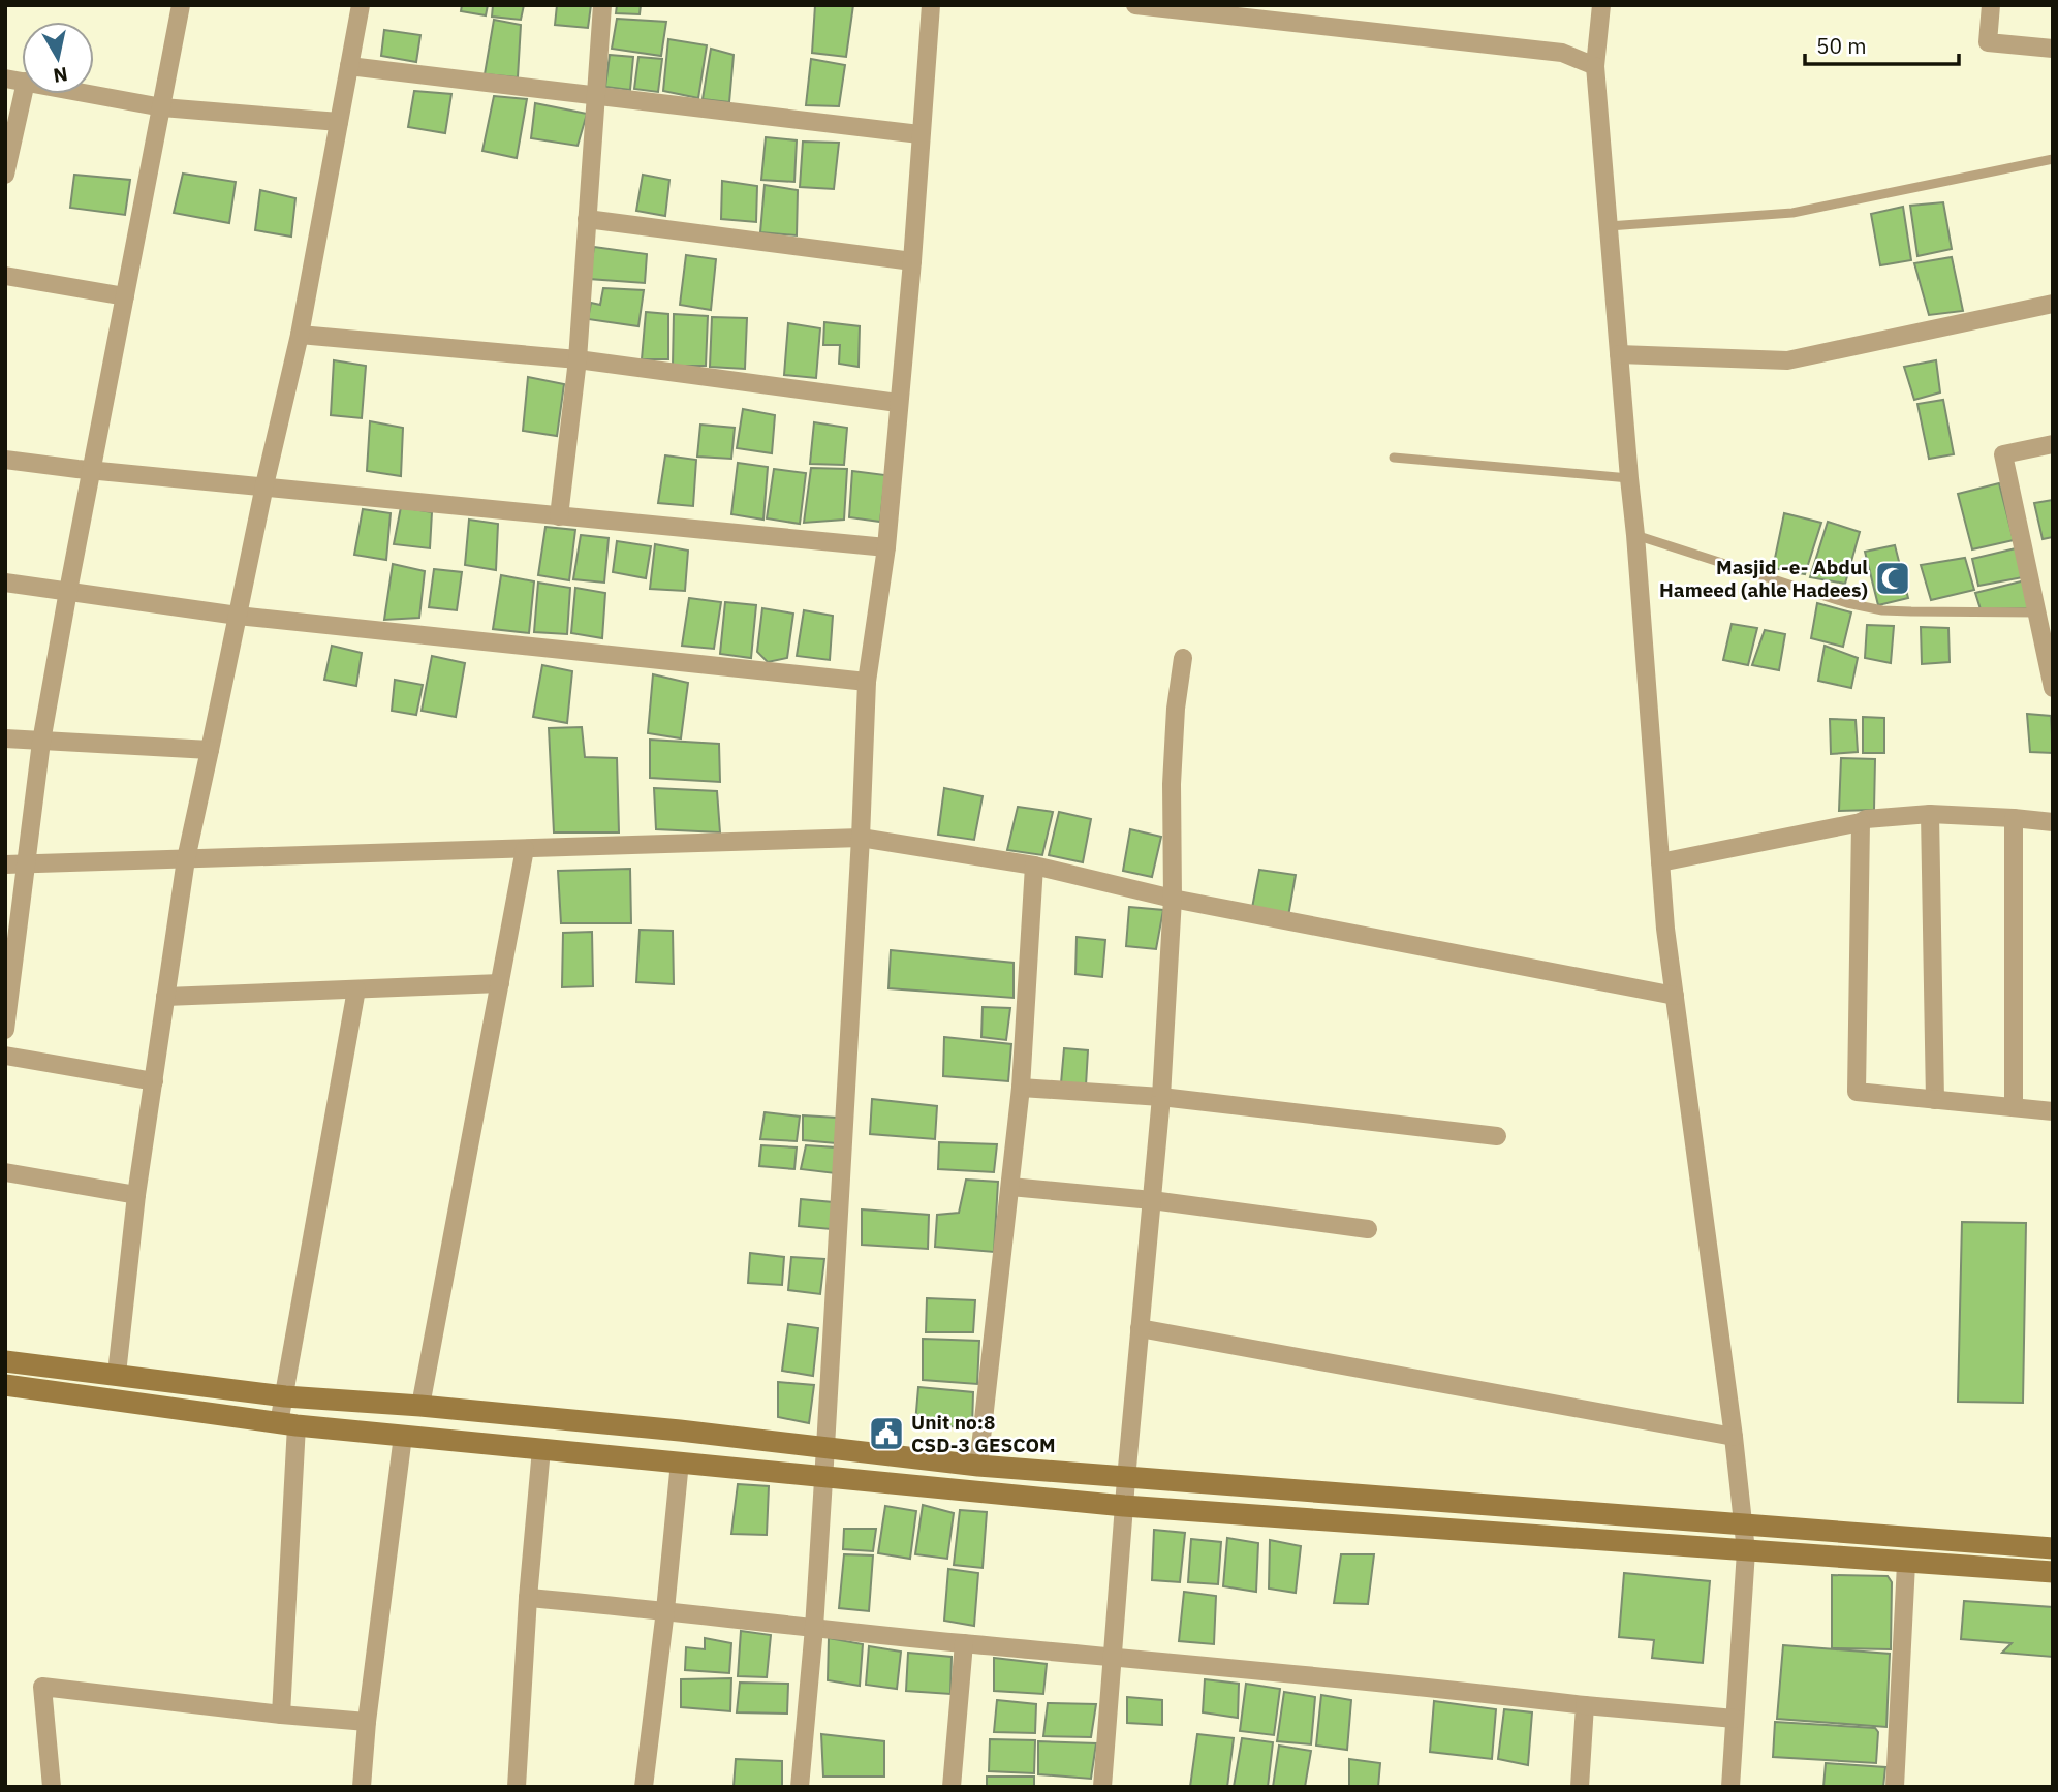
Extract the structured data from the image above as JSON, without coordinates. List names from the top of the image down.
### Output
{
  "places": {
    "mosque": ["Masjid -e- Abdul Hameed (ahle Hadees)"],
    "public building": ["Unit no:8 CSD-3 GESCOM"]
  },
  "scale_bar": "50 m",
  "north": "bottom"
}
